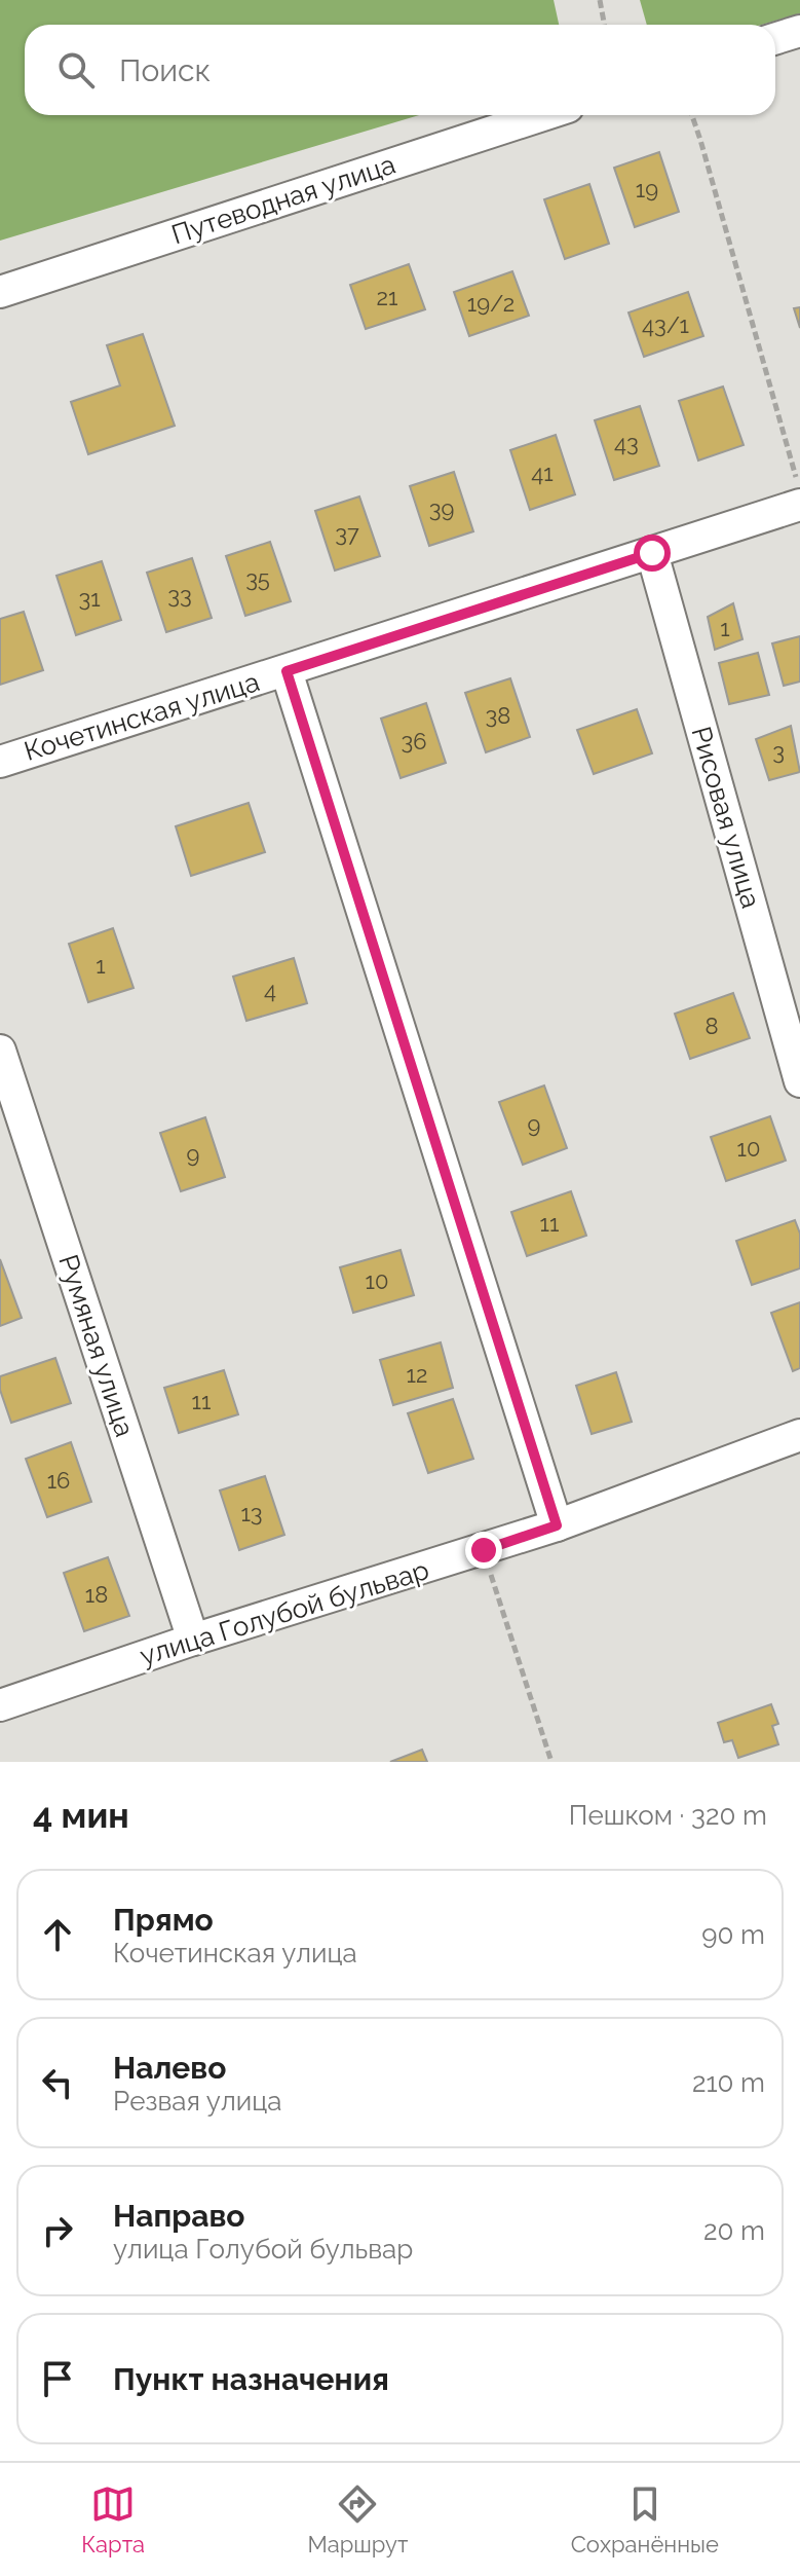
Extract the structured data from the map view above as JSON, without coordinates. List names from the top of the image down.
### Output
{
  "streets": {
    "street": [
      "Путеводная улица",
      "Кочетинская улица",
      "Рисовая улица",
      "Румяная улица",
      "улица Голубой бульвар"
    ]
  },
  "crossings": [
    ["Кочетинская улица", "Рисовая улица"],
    ["Румяная улица", "улица Голубой бульвар"]
  ],
  "house_numbers": [
    "19",
    "21",
    "19/2",
    "43/1",
    "43",
    "41",
    "39",
    "37",
    "35",
    "33",
    "31",
    "1",
    "38",
    "36",
    "3",
    "1",
    "4",
    "8",
    "9",
    "10",
    "9",
    "11",
    "10",
    "12",
    "11",
    "16",
    "13",
    "18"
  ],
  "page": {
    "search": "Поиск",
    "heading": ["4 мин", "Пешком · 320 m"],
    "list": [
      ["Прямо", "Кочетинская улица", "90 m"],
      ["Налево", "Резвая улица", "210 m"],
      ["Направо", "улица Голубой бульвар", "20 m"],
      "Пункт назначения"
    ],
    "nav": ["Карта", "Маршрут", "Сохранённые"]
  }
}
